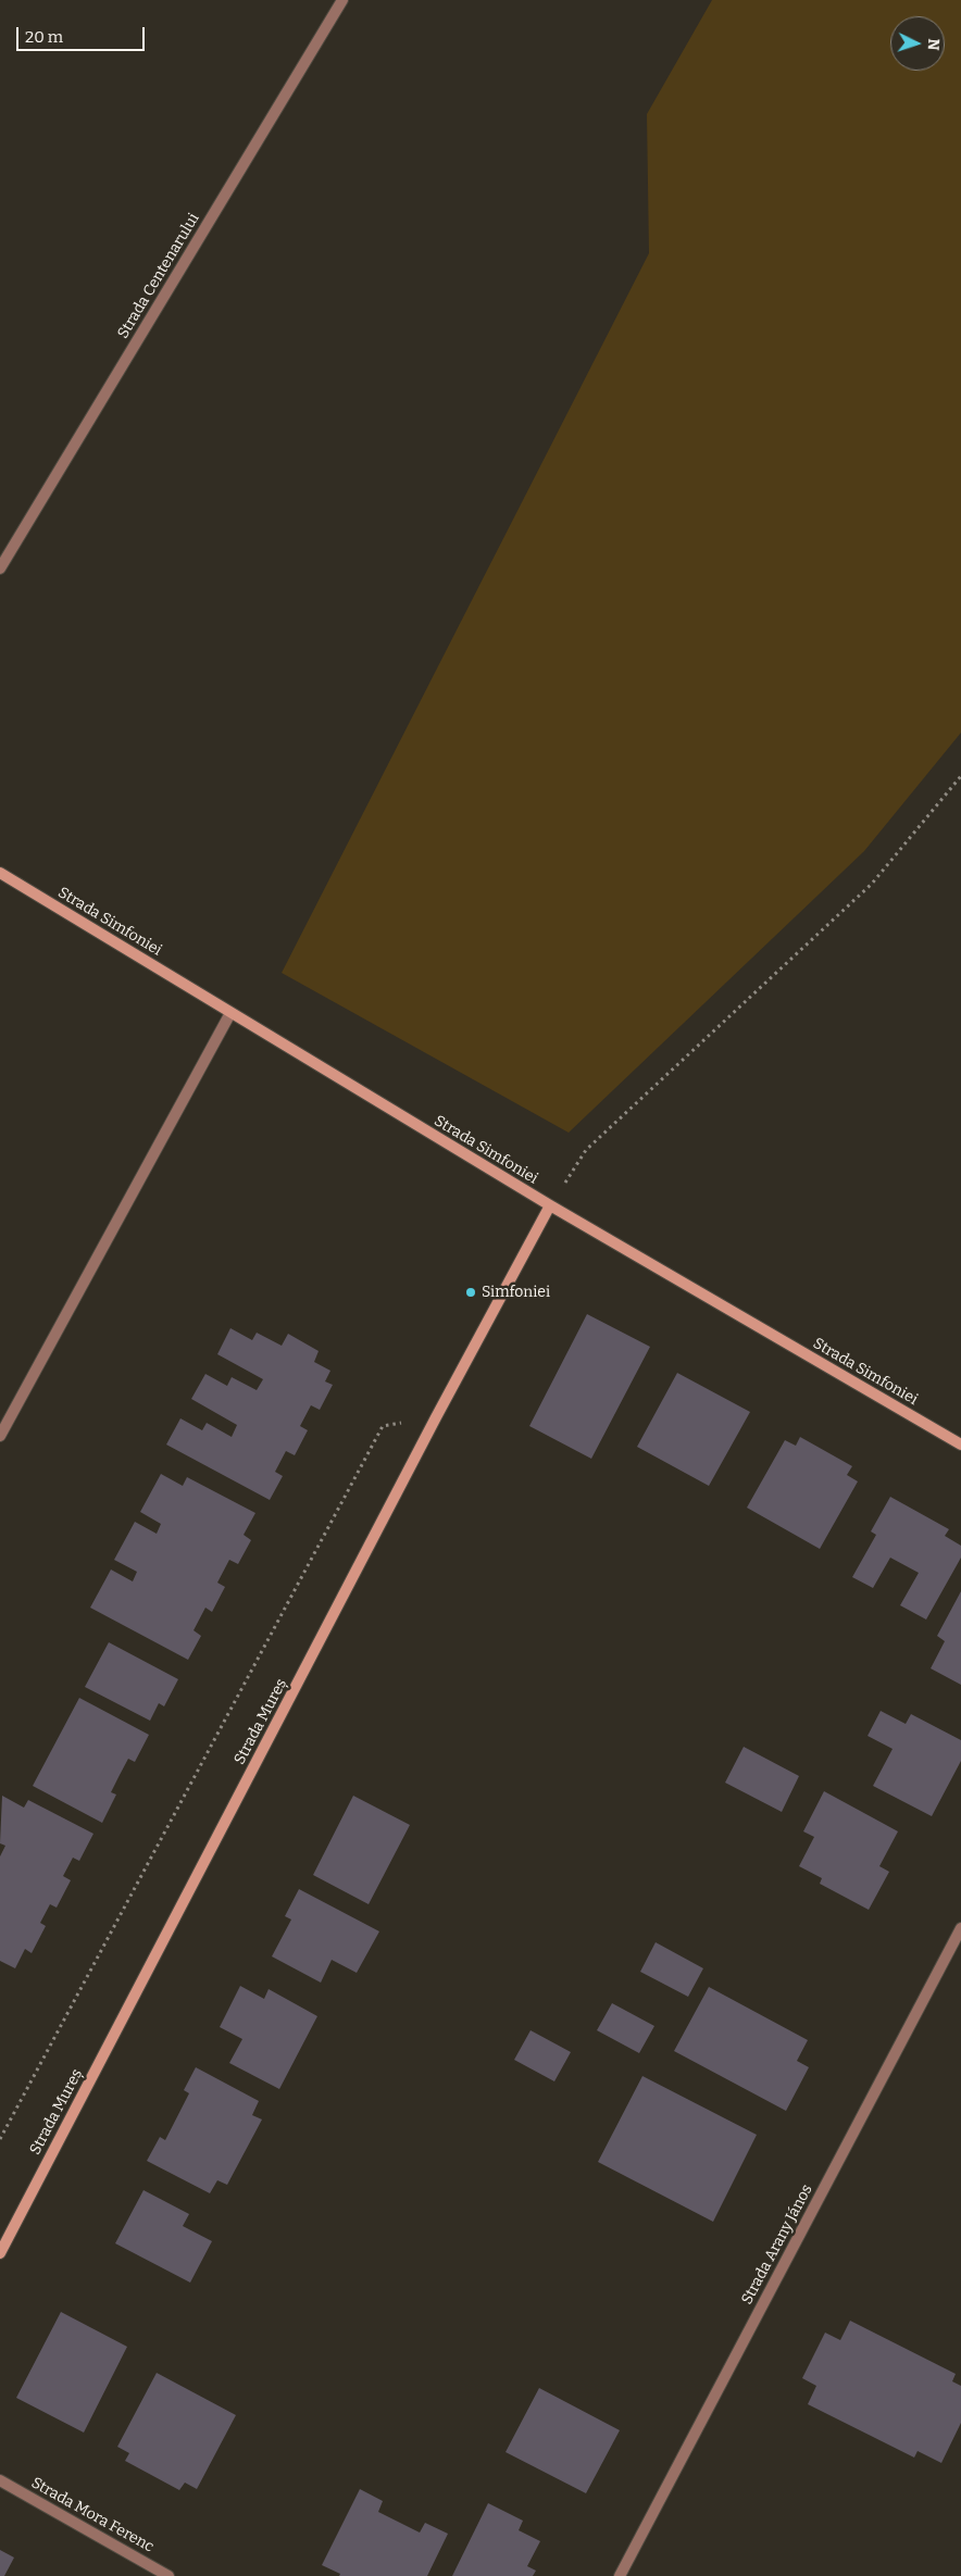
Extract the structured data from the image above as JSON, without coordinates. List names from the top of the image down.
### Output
{
  "streets": {
    "street": [
      "Strada Centenarului",
      "Strada Simfoniei",
      "Strada Mureș",
      "Strada Arany János",
      "Strada Mora Ferenc"
    ]
  },
  "crossings": [
    ["Strada Simfoniei", "Strada Mureș"]
  ],
  "places": ["Simfoniei"],
  "scale_bar": "20 m",
  "north": "right"
}
